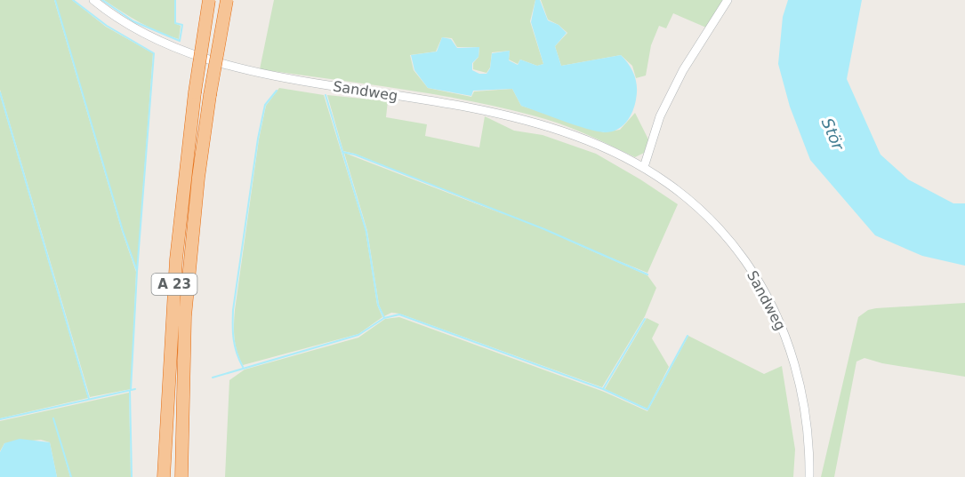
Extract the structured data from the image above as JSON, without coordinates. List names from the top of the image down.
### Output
{
  "streets": {
    "highway": ["A 23"],
    "street": ["Sandweg"]
  },
  "water": ["Stör"]
}
